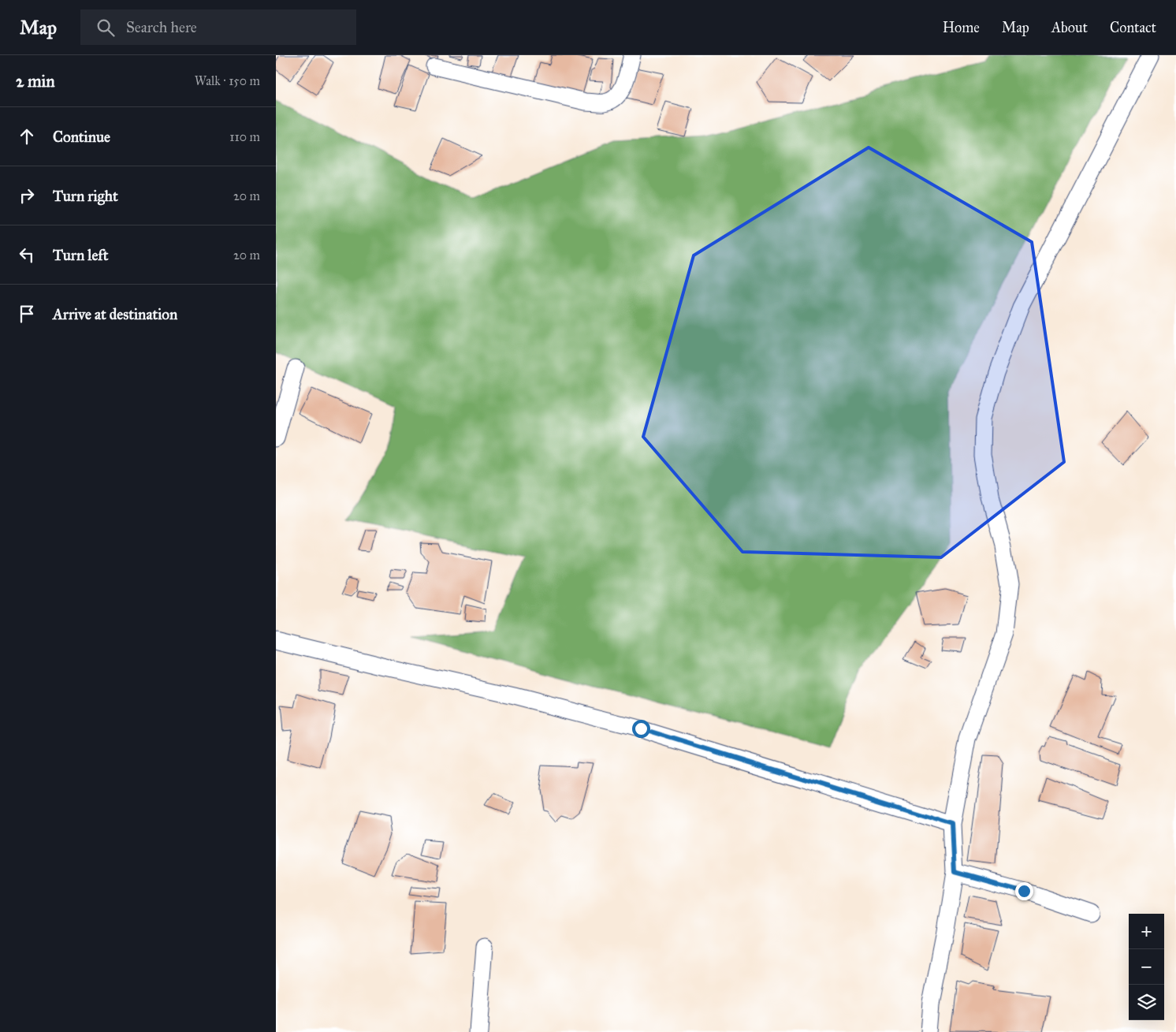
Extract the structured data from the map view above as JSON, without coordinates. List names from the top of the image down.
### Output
{
  "page": {
    "header": "Map",
    "search": "Search here",
    "nav": [
      "Home",
      "Map",
      "About",
      "Contact"
    ],
    "heading": ["2 min", "Walk · 150 m"],
    "list": [
      ["Continue", "110 m"],
      ["Turn right", "20 m"],
      ["Turn left", "20 m"],
      "Arrive at destination"
    ],
    "map_buttons": ["+", "−"]
  }
}
